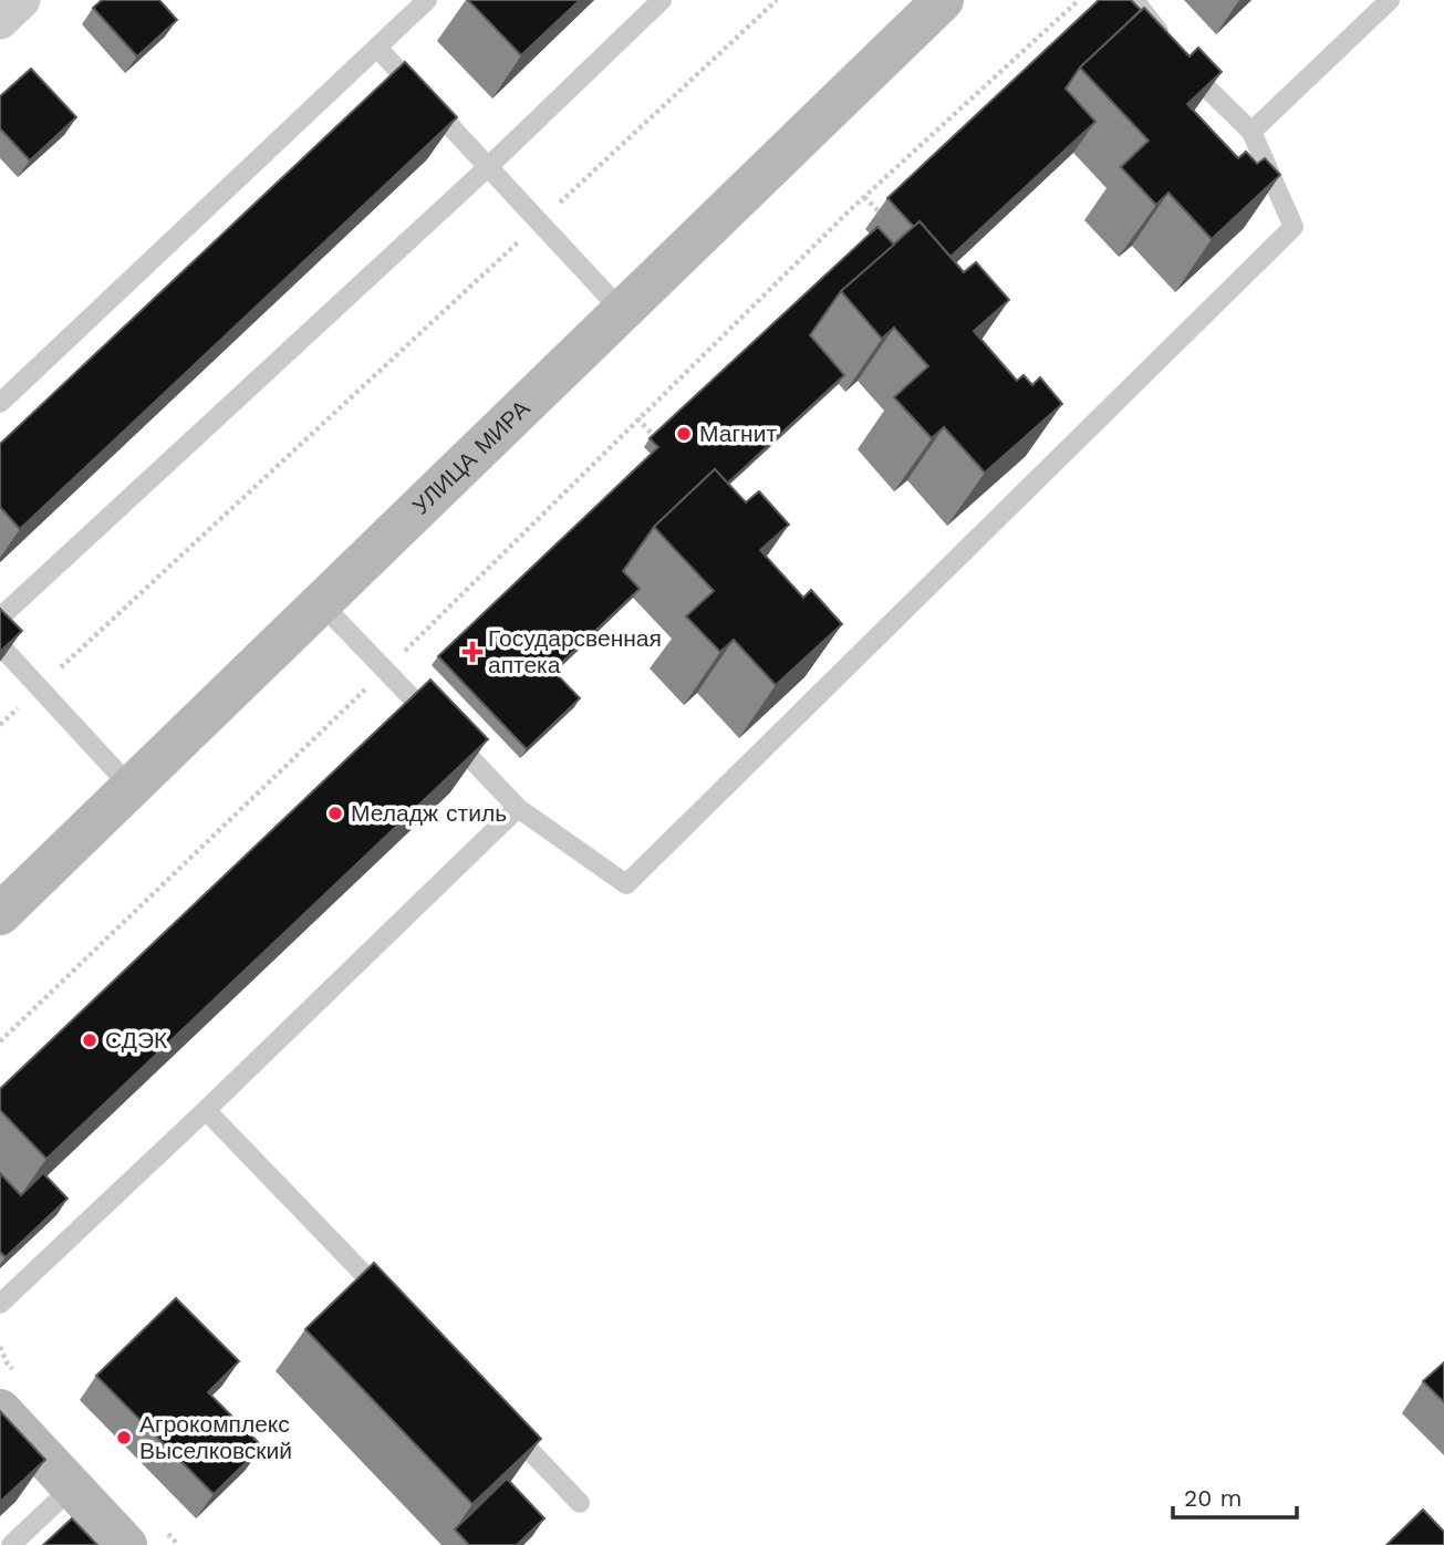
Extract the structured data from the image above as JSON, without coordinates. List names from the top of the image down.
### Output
{
  "streets": {
    "main road": ["УЛИЦА МИРА"]
  },
  "places": {
    "other": [
      "Магнит",
      "Меладж стиль",
      "СДЭК",
      "Агрокомплекс Выселковский"
    ],
    "health": ["Государсвенная аптека"]
  },
  "scale_bar": "20 m"
}
